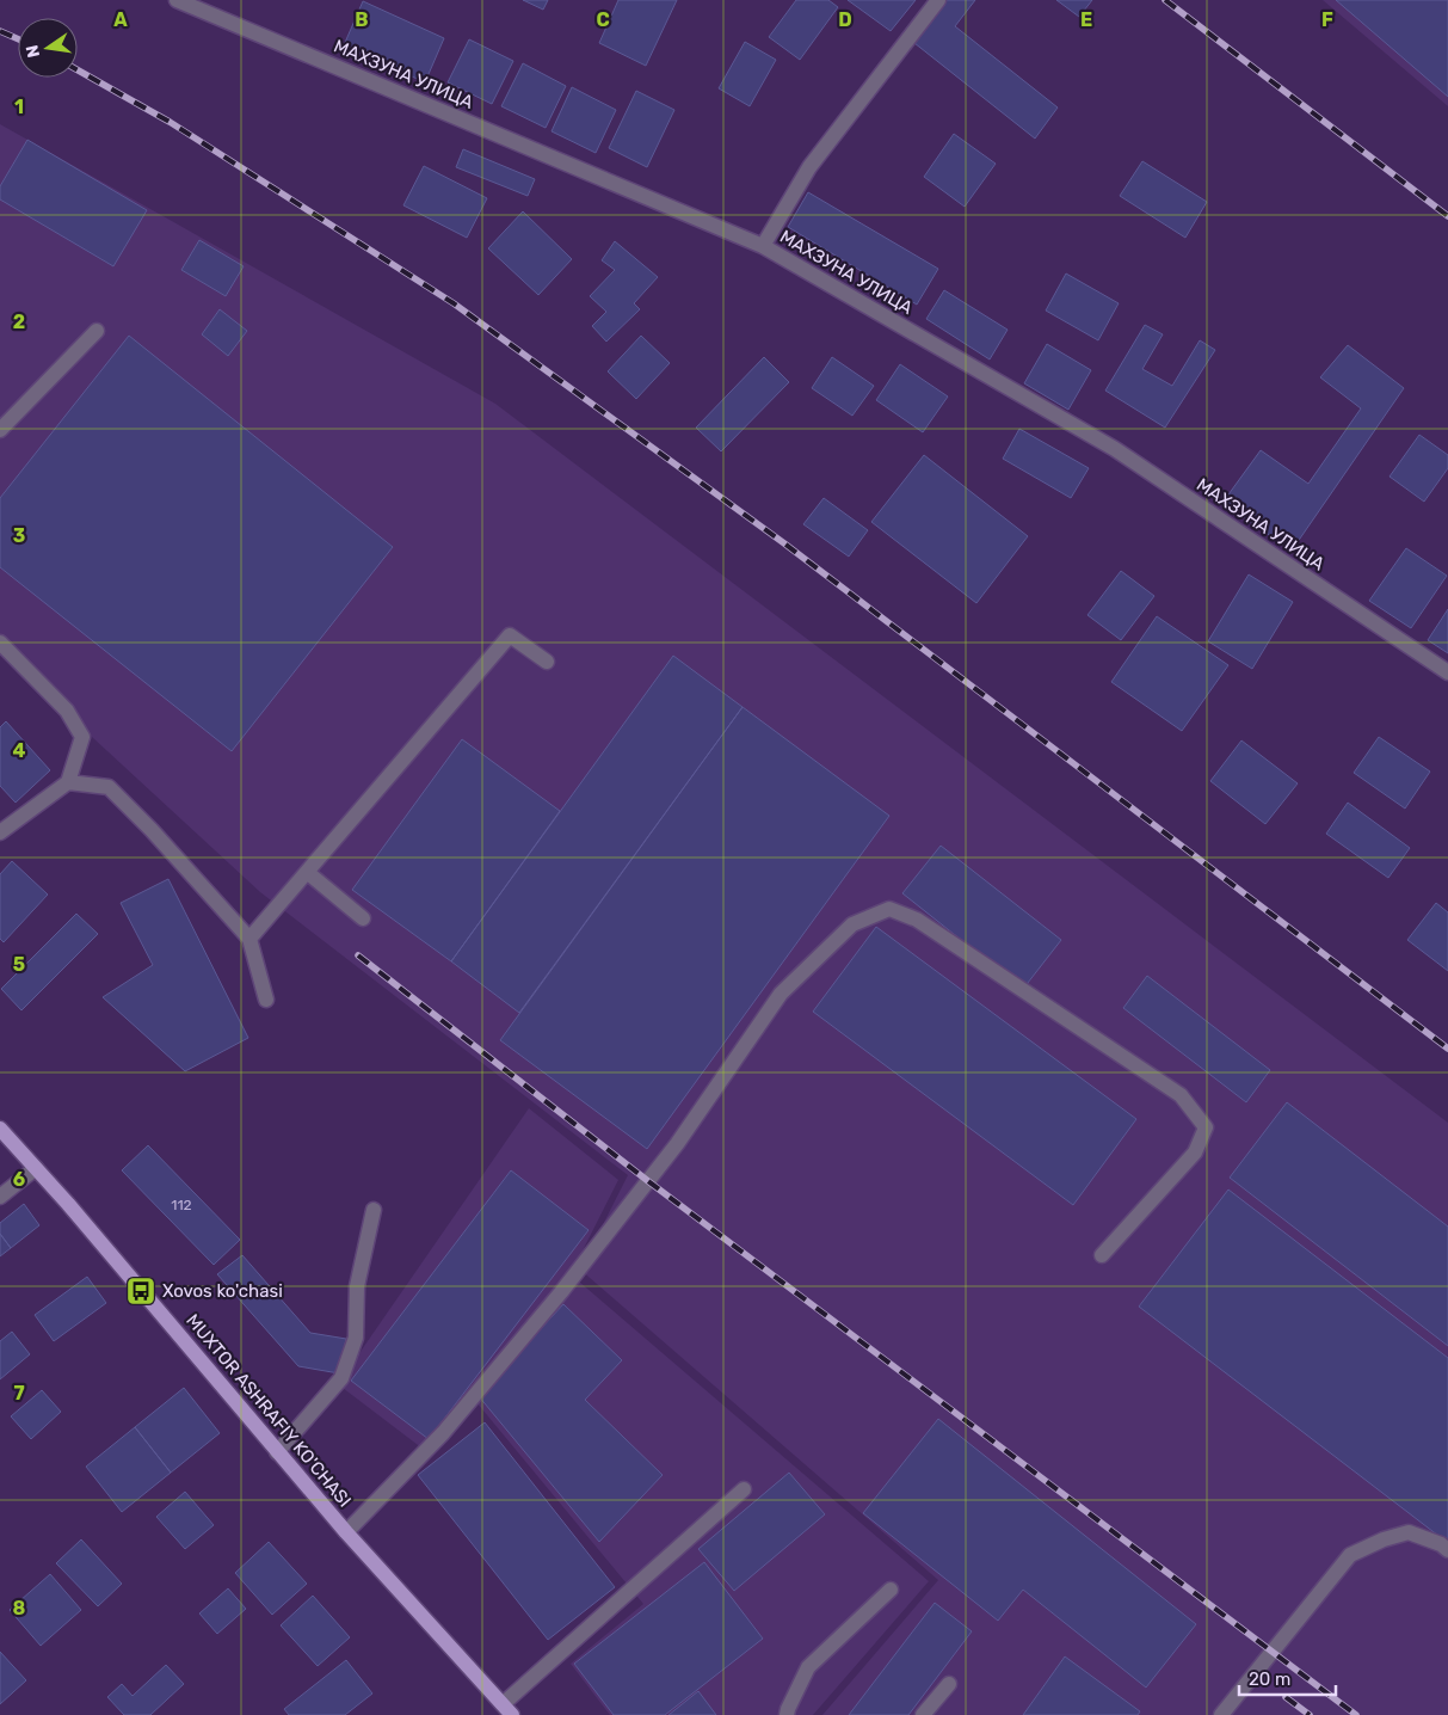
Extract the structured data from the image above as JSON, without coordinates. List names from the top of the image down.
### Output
{
  "streets": {
    "main road": ["MUXTOR ASHRAFIY KO'CHASI"],
    "street": ["МАХЗУНА УЛИЦА"]
  },
  "places": {
    "bus stop": ["Xovos ko'chasi"]
  },
  "house_numbers": ["112"],
  "scale_bar": "20 m",
  "north": "left",
  "grid": {
    "columns": [
      "A",
      "B",
      "C",
      "D",
      "E",
      "F"
    ],
    "rows": [
      "1",
      "2",
      "3",
      "4",
      "5",
      "6",
      "7",
      "8"
    ]
  }
}
